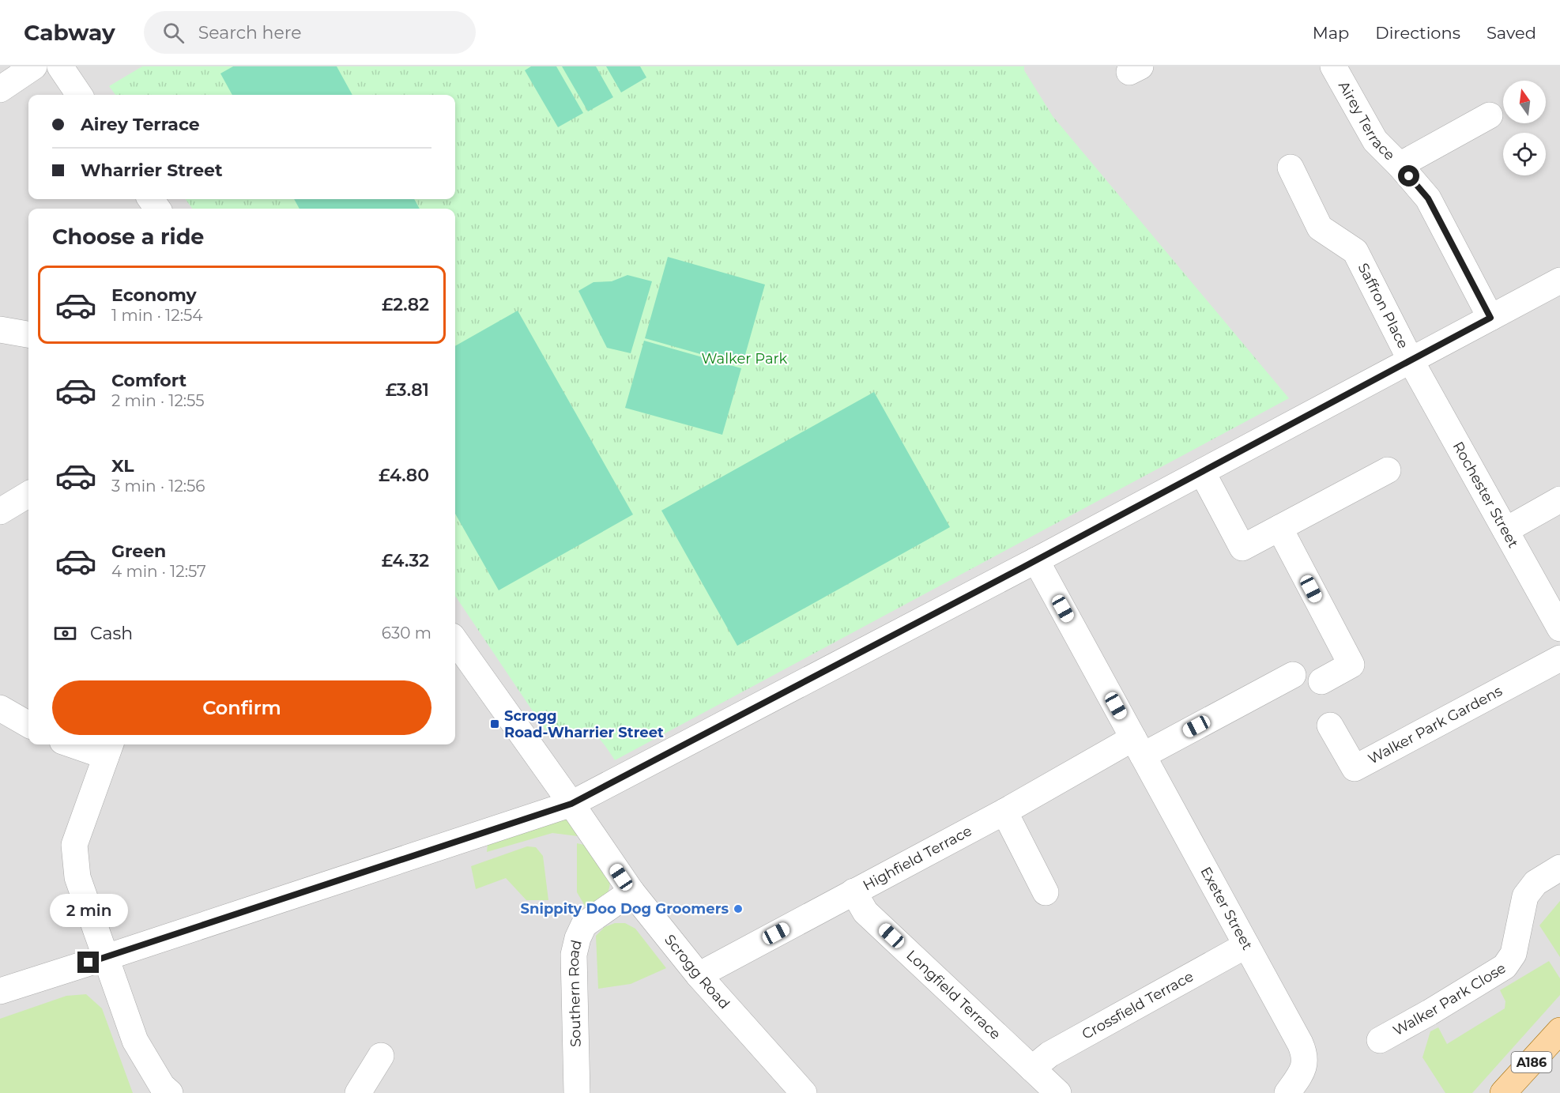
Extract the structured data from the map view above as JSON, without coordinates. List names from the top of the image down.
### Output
{
  "streets": {
    "main road": ["A186"],
    "street": [
      "Airey Terrace",
      "Saffron Place",
      "Rochester Street",
      "Walker Park Gardens",
      "Highfield Terrace",
      "Exeter Street",
      "Scrogg Road",
      "Southern Road",
      "Longfield Terrace",
      "Walker Park Close",
      "Crossfield Terrace"
    ]
  },
  "crossings": [
    ["Saffron Place", "Rochester Street"],
    ["Highfield Terrace", "Exeter Street"],
    ["Highfield Terrace", "Scrogg Road"],
    ["Highfield Terrace", "Longfield Terrace"],
    ["Exeter Street", "Crossfield Terrace"],
    ["Scrogg Road", "Southern Road"],
    ["Longfield Terrace", "Crossfield Terrace"]
  ],
  "parks": ["Walker Park"],
  "places": {
    "transit": ["Scrogg Road-Wharrier Street"],
    "other": ["Snippity Doo Dog Groomers"]
  },
  "north": "top",
  "page": {
    "header": "Cabway",
    "search": "Search here",
    "nav": ["Map", "Directions", "Saved"],
    "banner": ["Airey Terrace", "Wharrier Street"],
    "heading": "Choose a ride",
    "list": [
      {
        "name": "Economy",
        "note": "1 min · 12:54",
        "value": "£2.82"
      },
      {
        "name": "Comfort",
        "note": "2 min · 12:55",
        "value": "£3.81"
      },
      {
        "name": "XL",
        "note": "3 min · 12:56",
        "value": "£4.80"
      },
      {
        "name": "Green",
        "note": "4 min · 12:57",
        "value": "£4.32"
      }
    ],
    "pay": ["Cash", "630 m"],
    "buttons": "Confirm",
    "bubble": "2 min"
  }
}
